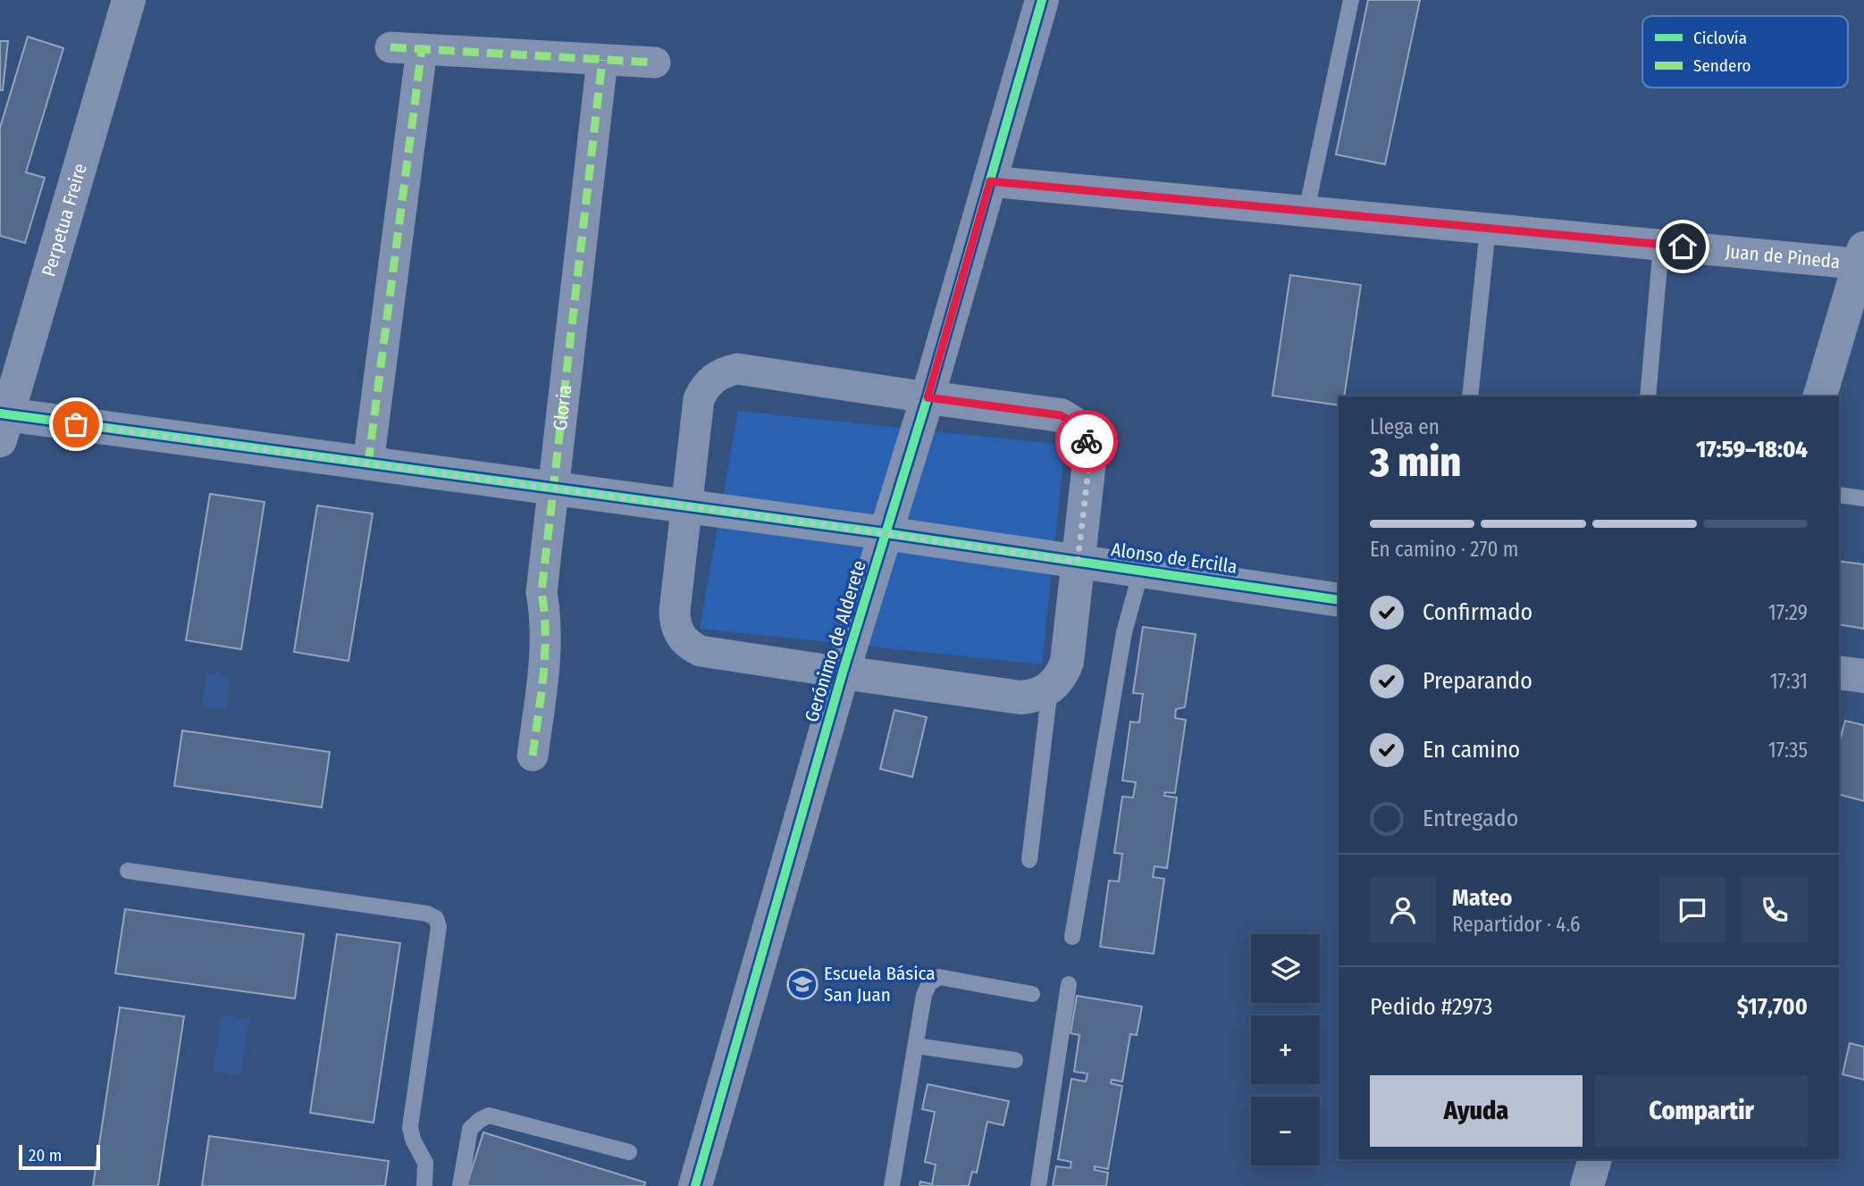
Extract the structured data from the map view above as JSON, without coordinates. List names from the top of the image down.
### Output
{
  "streets": {
    "street": [
      "Perpetua Freire",
      "Juan de Pineda",
      "Gloria",
      "Alonso de Ercilla",
      "Gerónimo de Alderete"
    ]
  },
  "crossings": [
    ["Perpetua Freire", "Alonso de Ercilla"],
    ["Juan de Pineda", "Gerónimo de Alderete"],
    ["Gloria", "Alonso de Ercilla"],
    ["Alonso de Ercilla", "Gerónimo de Alderete"]
  ],
  "places": {
    "school or university": ["Escuela Básica San Juan"]
  },
  "legend": ["Ciclovía", "Sendero"],
  "scale_bar": "20 m",
  "page": {
    "heading": ["3 min", "Llega en", "17:59–18:04"],
    "panel": [
      "Mateo",
      "Repartidor · 4.6",
      "Pedido #2973",
      "$17,700"
    ],
    "bar": "En camino · 270 m",
    "list": [
      ["Confirmado", "17:29"],
      ["Preparando", "17:31"],
      ["En camino", "17:35"],
      "Entregado"
    ],
    "map_buttons": ["+", "−"],
    "buttons": ["Ayuda", "Compartir"],
    "scale": "20 m"
  }
}
